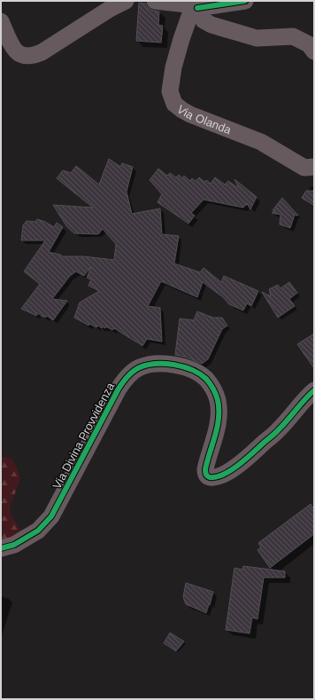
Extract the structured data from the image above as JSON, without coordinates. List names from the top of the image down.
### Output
{
  "streets": {
    "street": ["Via Olanda", "Via Divina Provvidenza"]
  }
}
